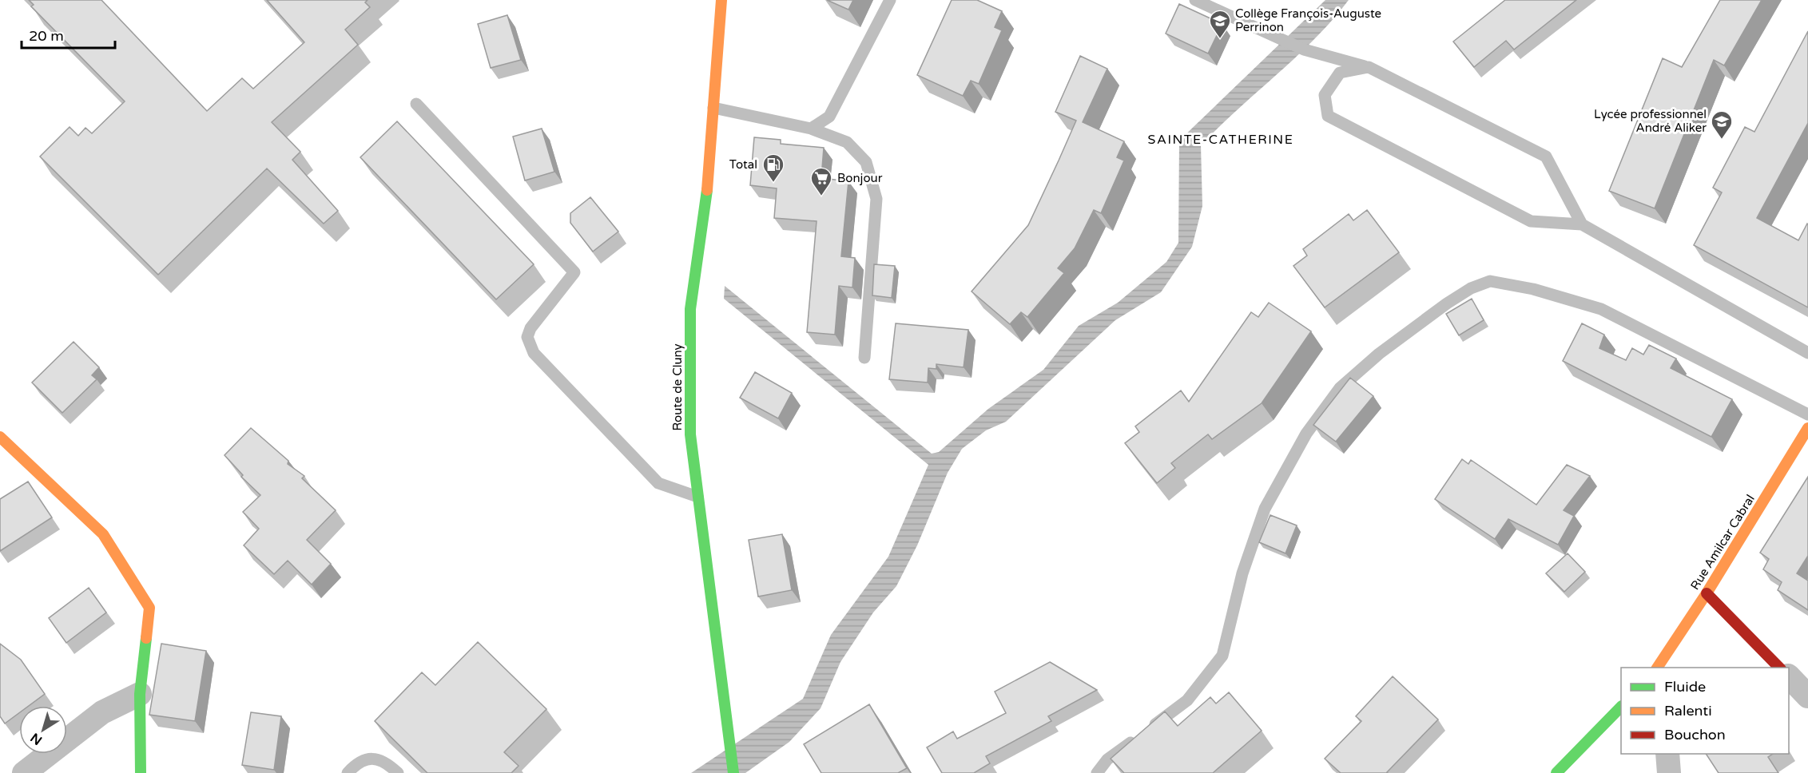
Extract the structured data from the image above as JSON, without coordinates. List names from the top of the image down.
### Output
{
  "streets": {
    "street": ["Route de Cluny", "Rue Amilcar Cabral"]
  },
  "districts": ["SAINTE-CATHERINE"],
  "places": {
    "school or university": ["Collège François-Auguste Perrinon", "Lycée professionnel André Aliker"],
    "fuel station": ["Total"],
    "supermarket": ["Bonjour"]
  },
  "legend": ["Fluide", "Ralenti", "Bouchon"],
  "scale_bar": "20 m",
  "north": "bottom left"
}
